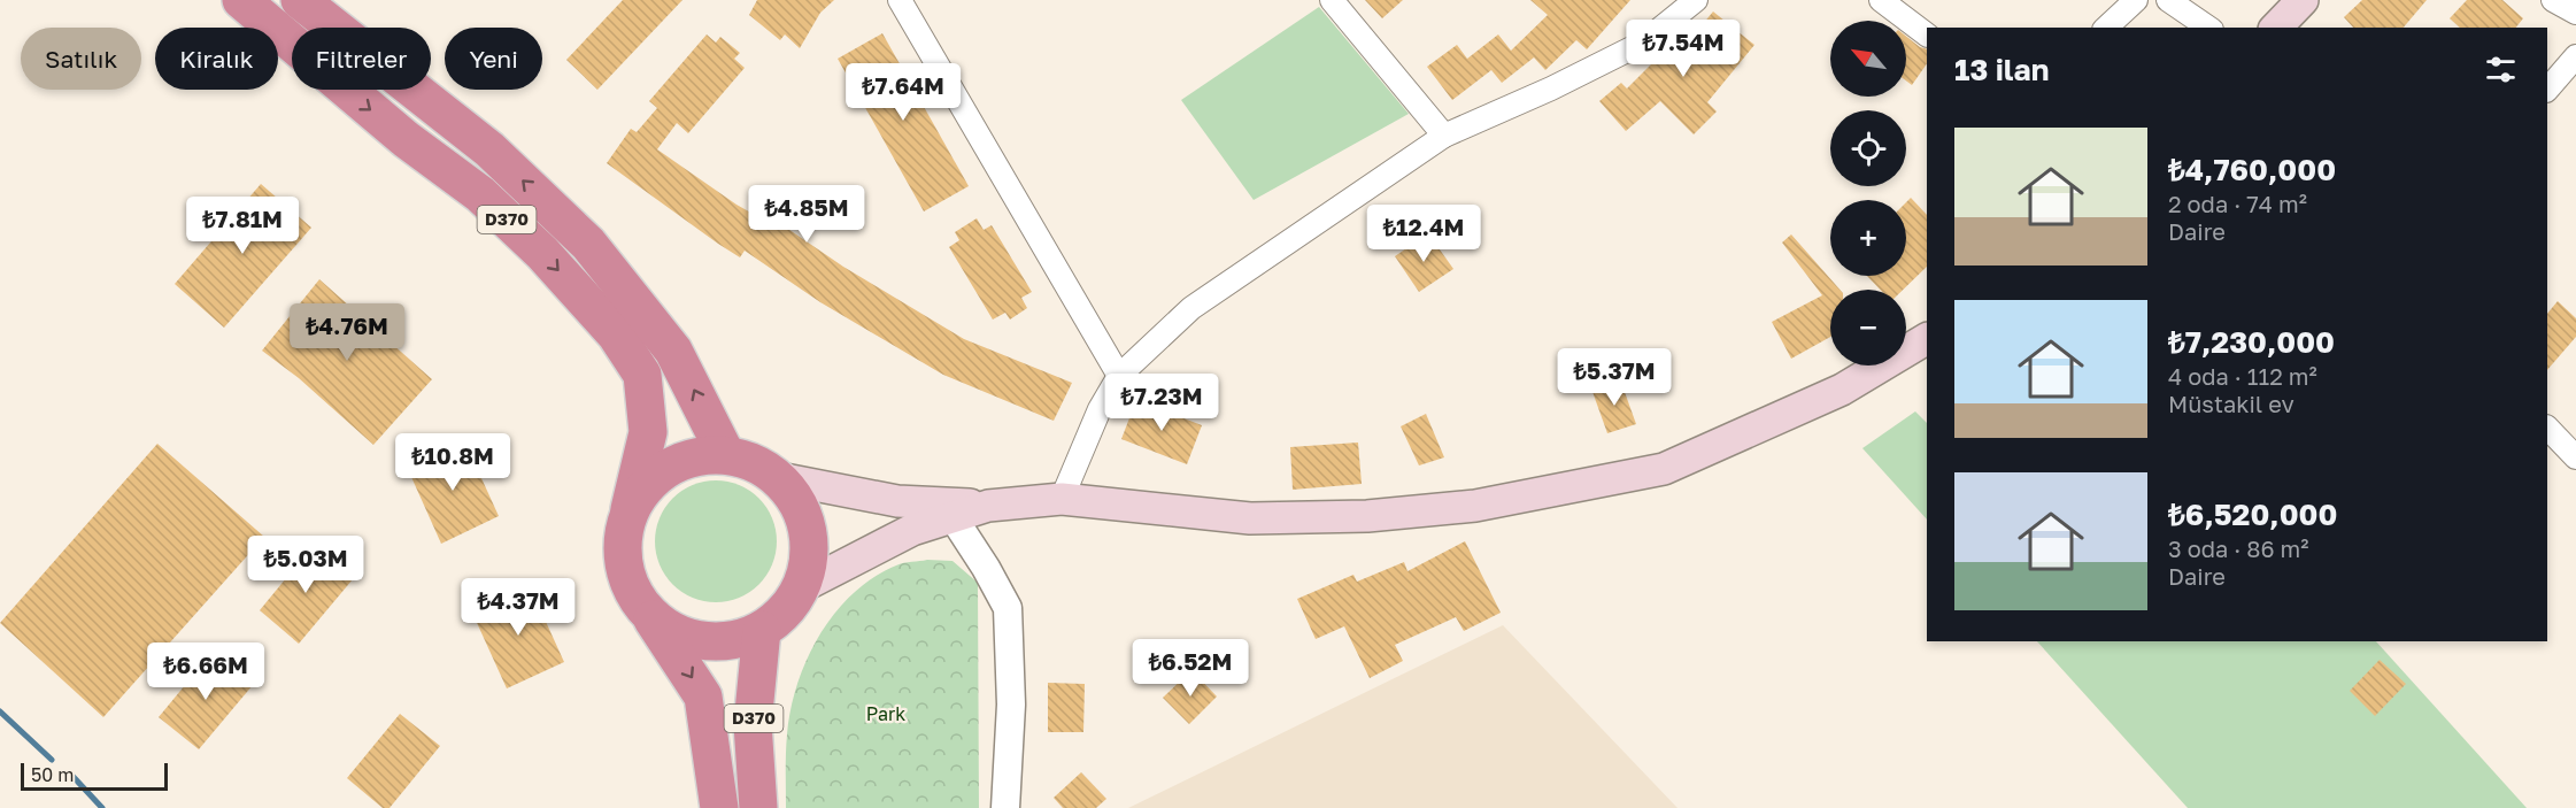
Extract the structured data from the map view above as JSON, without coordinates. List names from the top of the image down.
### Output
{
  "streets": {
    "highway": ["D370"]
  },
  "parks": ["Park"],
  "scale_bar": "50 m",
  "north": "top left",
  "page": {
    "price": [
      "₺7.54M",
      "₺7.64M",
      "₺4.85M",
      "₺7.81M",
      "₺12.4M",
      "₺4.76M",
      "₺5.37M",
      "₺7.23M",
      "₺10.8M",
      "₺5.03M",
      "₺4.37M",
      "₺6.52M",
      "₺6.66M"
    ],
    "map_buttons": ["+", "−"],
    "chip": [
      "Satılık",
      "Kiralık",
      "Filtreler",
      "Yeni"
    ],
    "heading": "13 ilan",
    "list": [
      {
        "name": "₺4,760,000",
        "note": "2 oda · 74 m² · Daire"
      },
      {
        "name": "₺7,230,000",
        "note": "4 oda · 112 m² · Müstakil ev"
      },
      {
        "name": "₺6,520,000",
        "note": "3 oda · 86 m² · Daire"
      }
    ],
    "scale": "50 m"
  }
}
